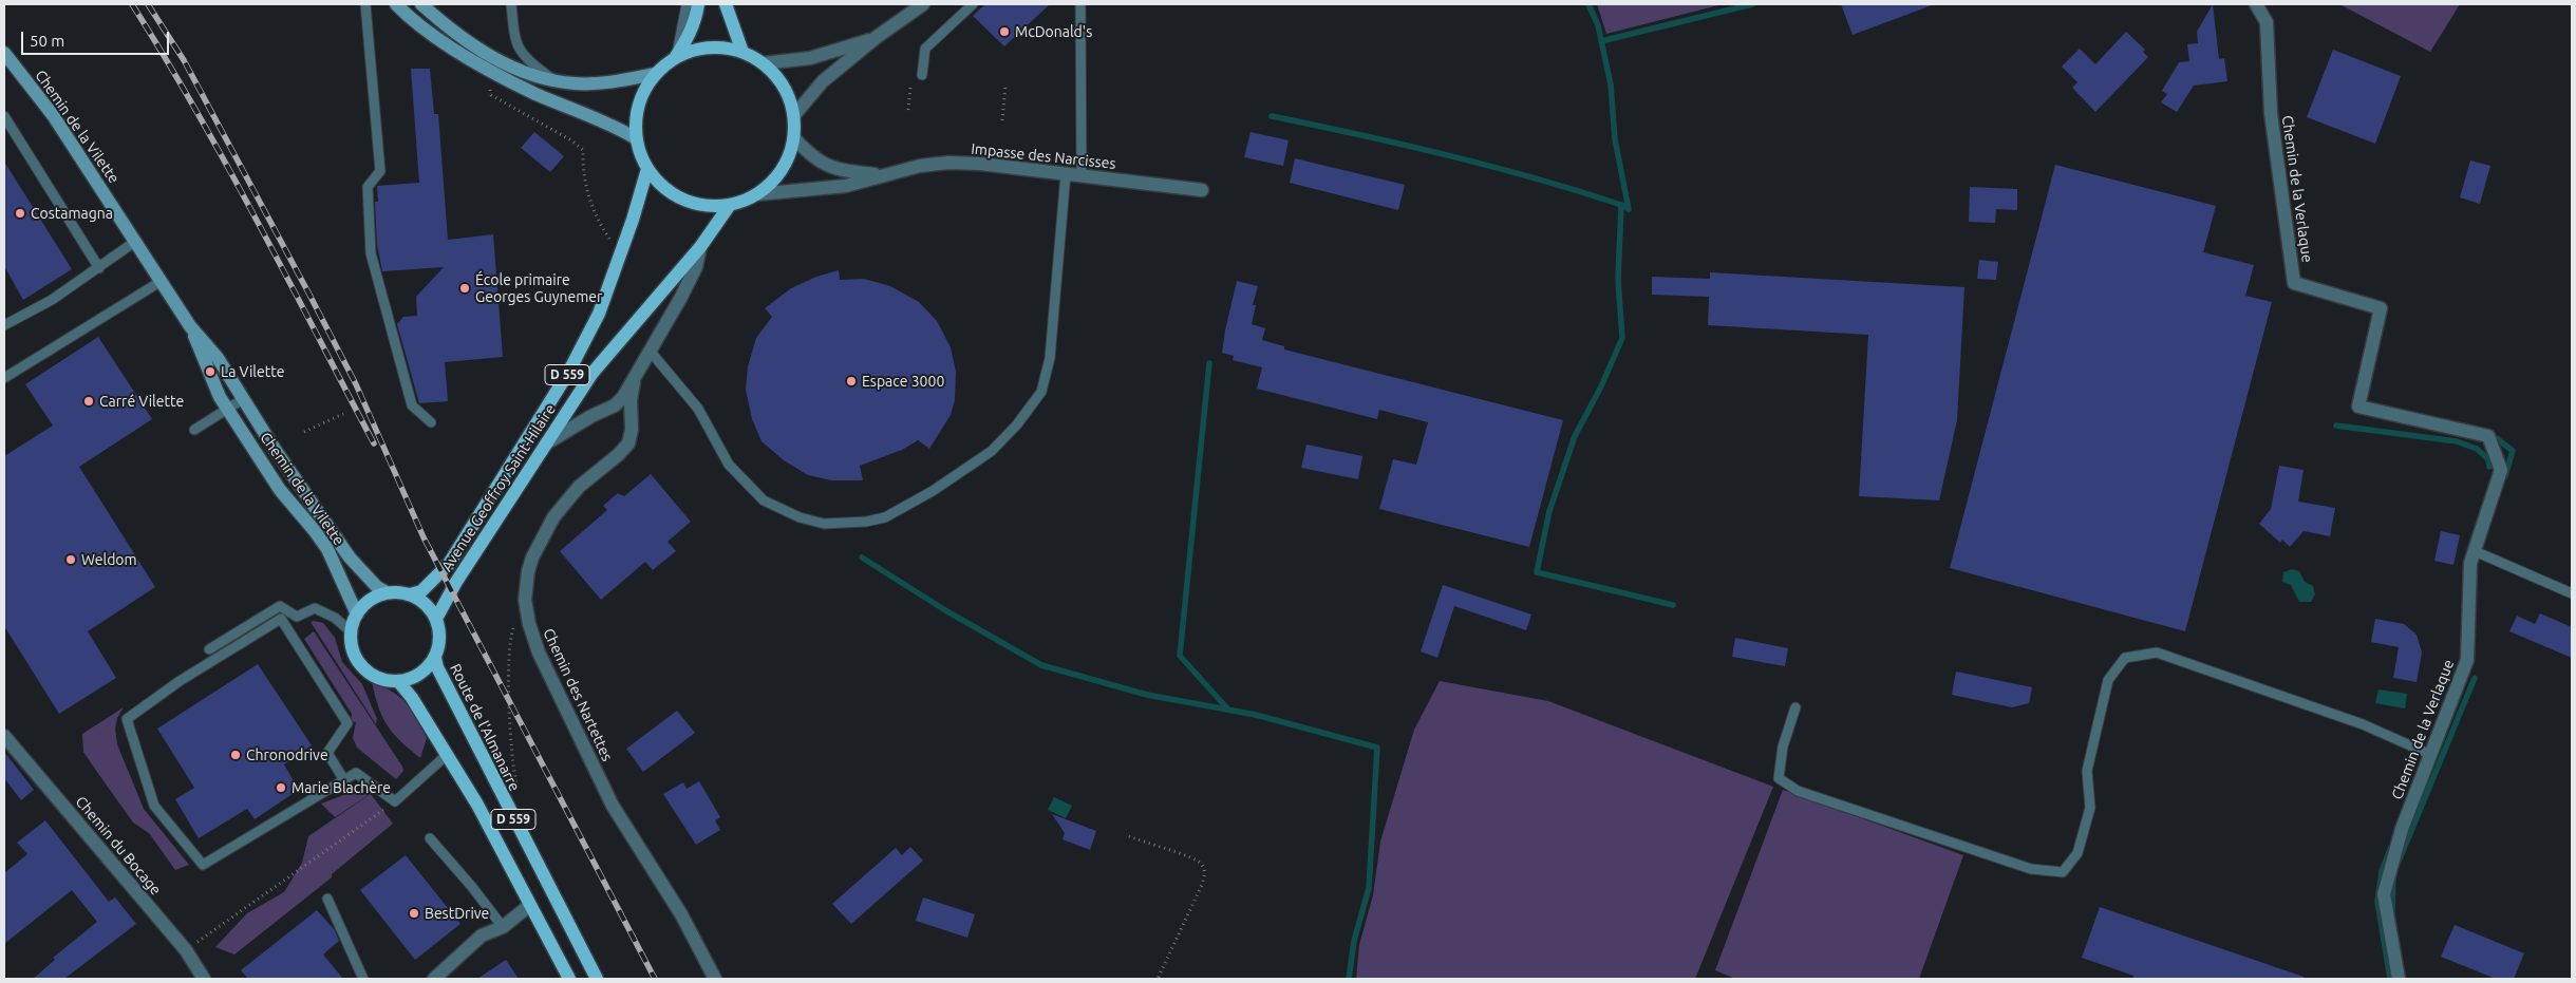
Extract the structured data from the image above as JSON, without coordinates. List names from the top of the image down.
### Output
{
  "streets": {
    "main road": [
      "Chemin de la Vilette",
      "D 559",
      "Avenue Geoffroy Saint-Hilaire",
      "Route de l'Almanarre"
    ],
    "street": [
      "Impasse des Narcisses",
      "Chemin de la Verlaque",
      "Chemin des Nartettes",
      "Chemin du Bocage"
    ]
  },
  "crossings": [
    ["Chemin de la Vilette", "D 559"],
    ["Chemin de la Vilette", "Avenue Geoffroy Saint-Hilaire"],
    ["Chemin de la Vilette", "Route de l'Almanarre"],
    ["Impasse des Narcisses", "Avenue Geoffroy Saint-Hilaire"],
    ["D 559", "Avenue Geoffroy Saint-Hilaire"],
    ["D 559", "Route de l'Almanarre"],
    ["Avenue Geoffroy Saint-Hilaire", "Route de l'Almanarre"]
  ],
  "places": [
    "McDonald's",
    "Costamagna",
    "École primaire Georges Guynemer",
    "La Vilette",
    "Espace 3000",
    "Carré Vilette",
    "Weldom",
    "Chronodrive",
    "Marie Blachère",
    "BestDrive"
  ],
  "scale_bar": "50 m"
}
